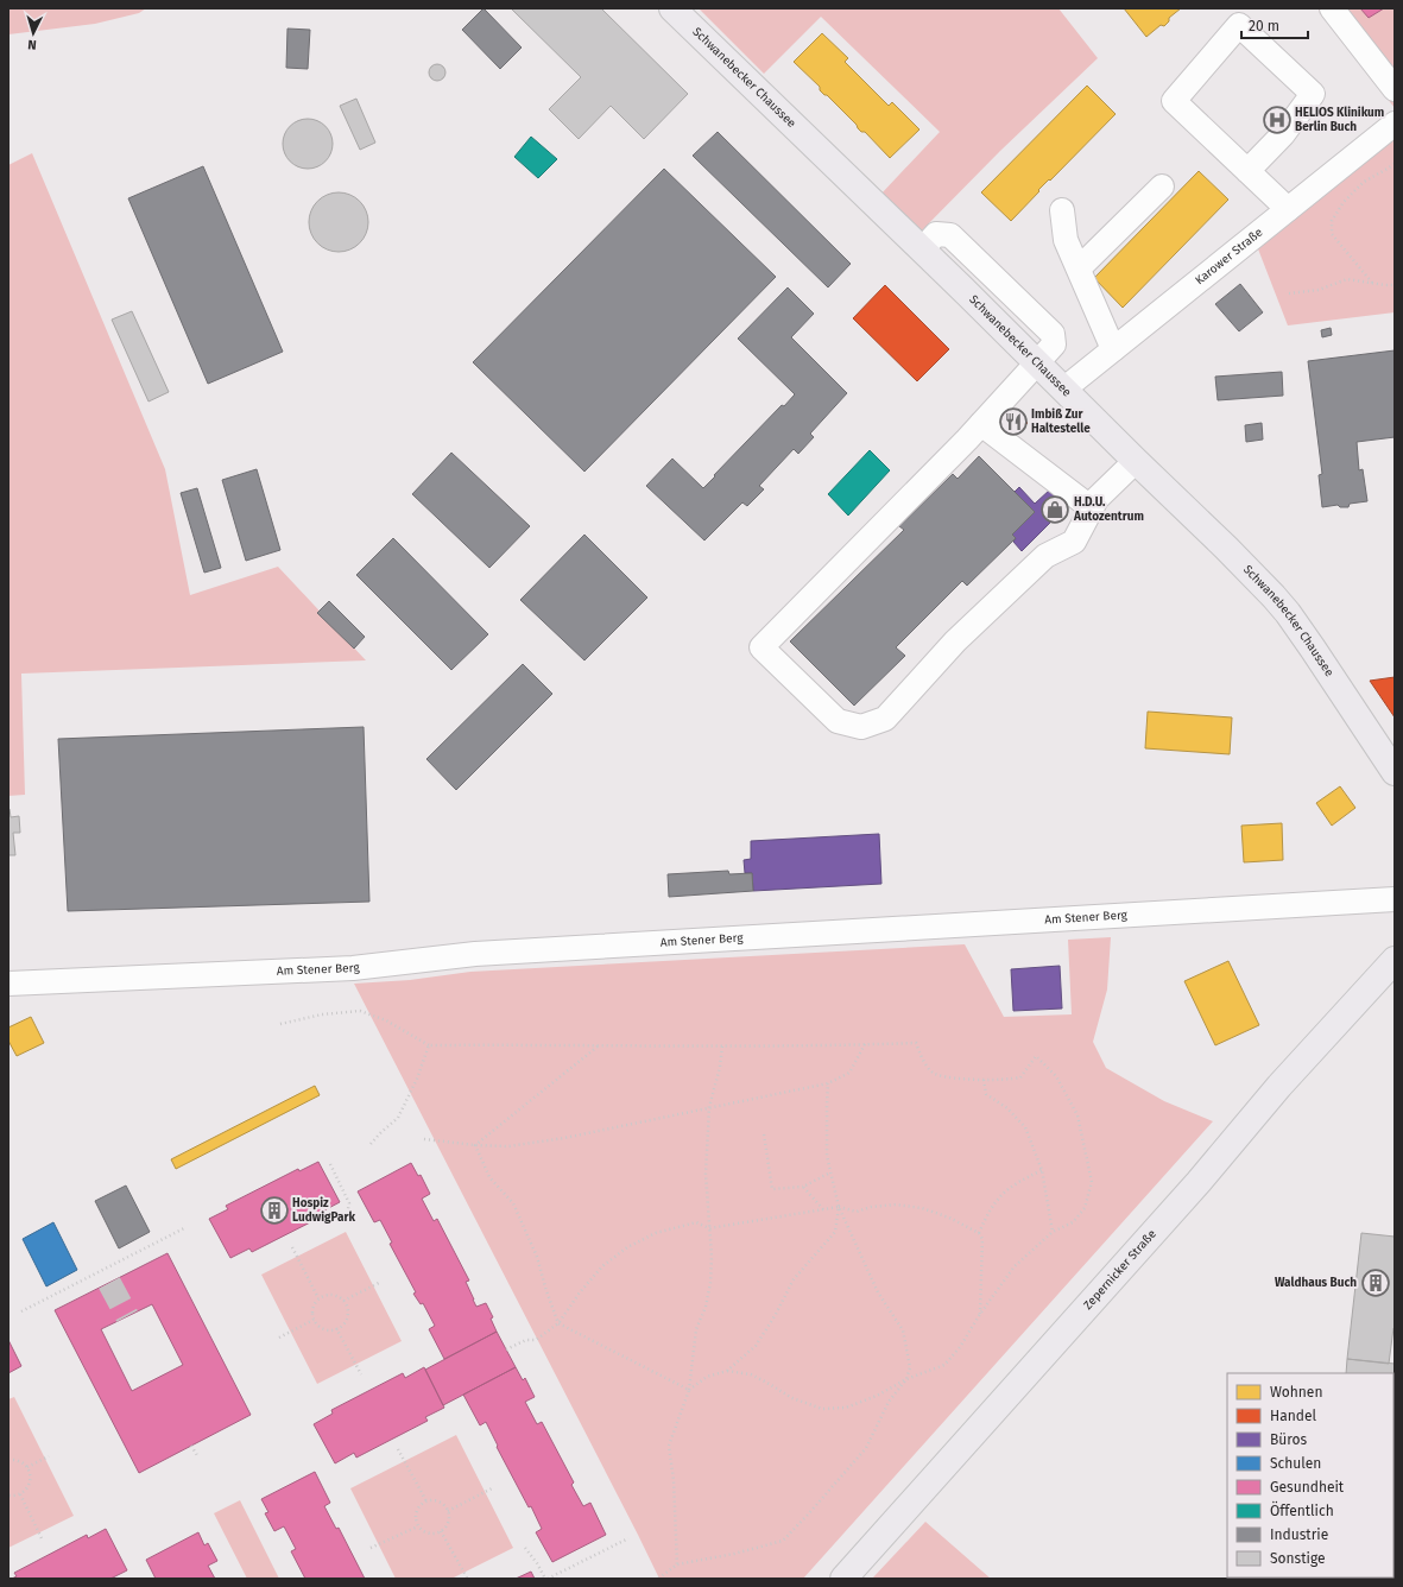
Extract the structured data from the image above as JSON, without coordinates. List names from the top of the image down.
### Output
{
  "streets": {
    "main road": ["Schwanebecker Chaussee", "Zepernicker Straße"],
    "street": ["Karower Straße", "Am Stener Berg"]
  },
  "crossings": [
    ["Schwanebecker Chaussee", "Karower Straße"]
  ],
  "places": {
    "hospital": ["HELIOS Klinikum Berlin Buch"],
    "restaurant": ["Imbiß Zur Haltestelle"],
    "shop": ["H.D.U. Autozentrum"],
    "building": ["Hospiz LudwigPark", "Waldhaus Buch"]
  },
  "legend": [
    "Wohnen",
    "Handel",
    "Büros",
    "Schulen",
    "Gesundheit",
    "Öffentlich",
    "Industrie",
    "Sonstige"
  ],
  "scale_bar": "20 m",
  "north": "bottom"
}
